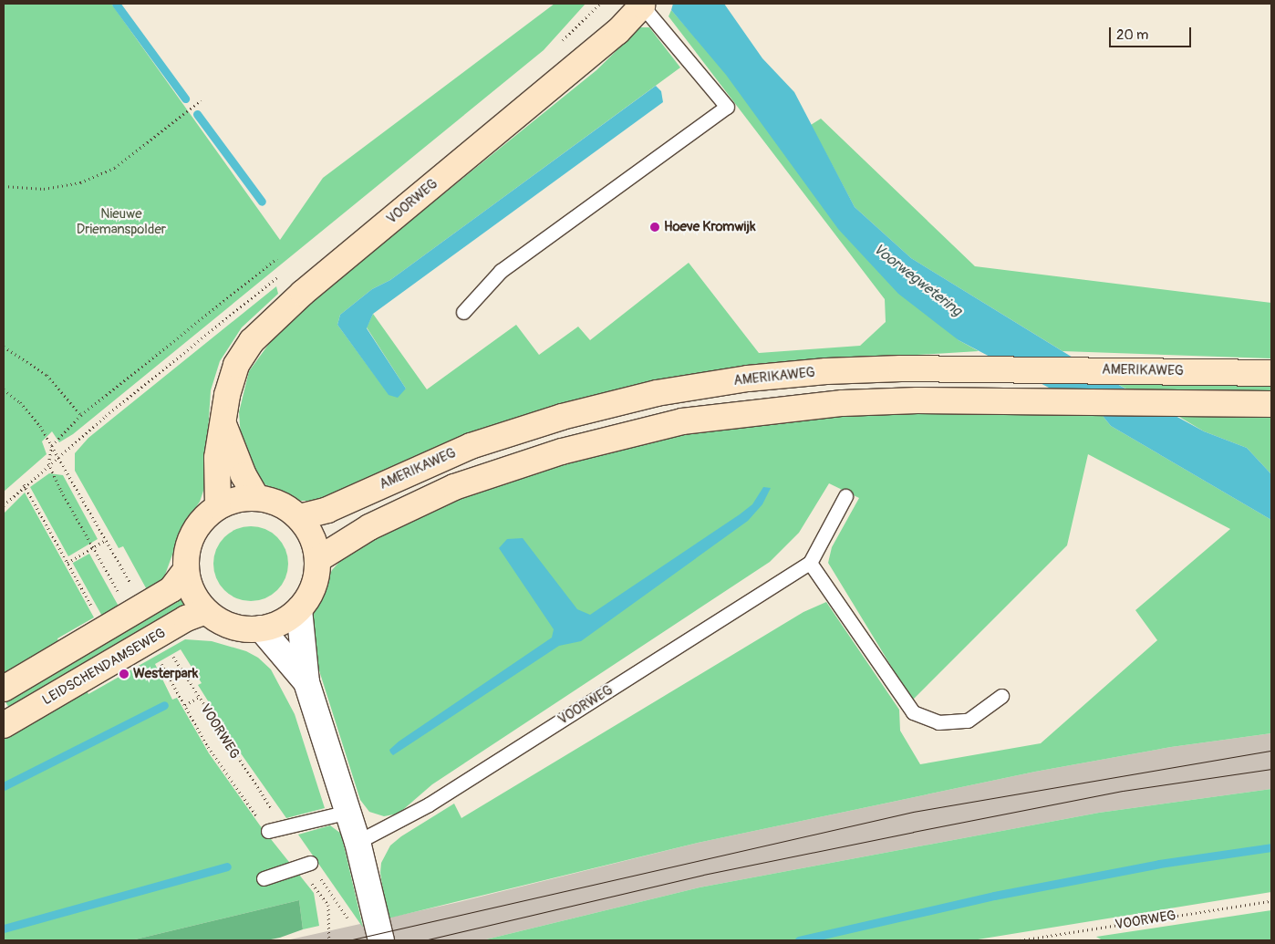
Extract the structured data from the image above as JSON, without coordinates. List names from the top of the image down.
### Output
{
  "streets": {
    "main road": ["VOORWEG", "AMERIKAWEG", "LEIDSCHENDAMSEWEG"]
  },
  "crossings": [
    ["VOORWEG", "AMERIKAWEG"],
    ["VOORWEG", "LEIDSCHENDAMSEWEG"],
    ["AMERIKAWEG", "LEIDSCHENDAMSEWEG"]
  ],
  "water": ["Voorwegwetering"],
  "parks": ["Nieuwe Driemanspolder"],
  "places": ["Hoeve Kromwijk", "Westerpark"],
  "scale_bar": "20 m"
}
